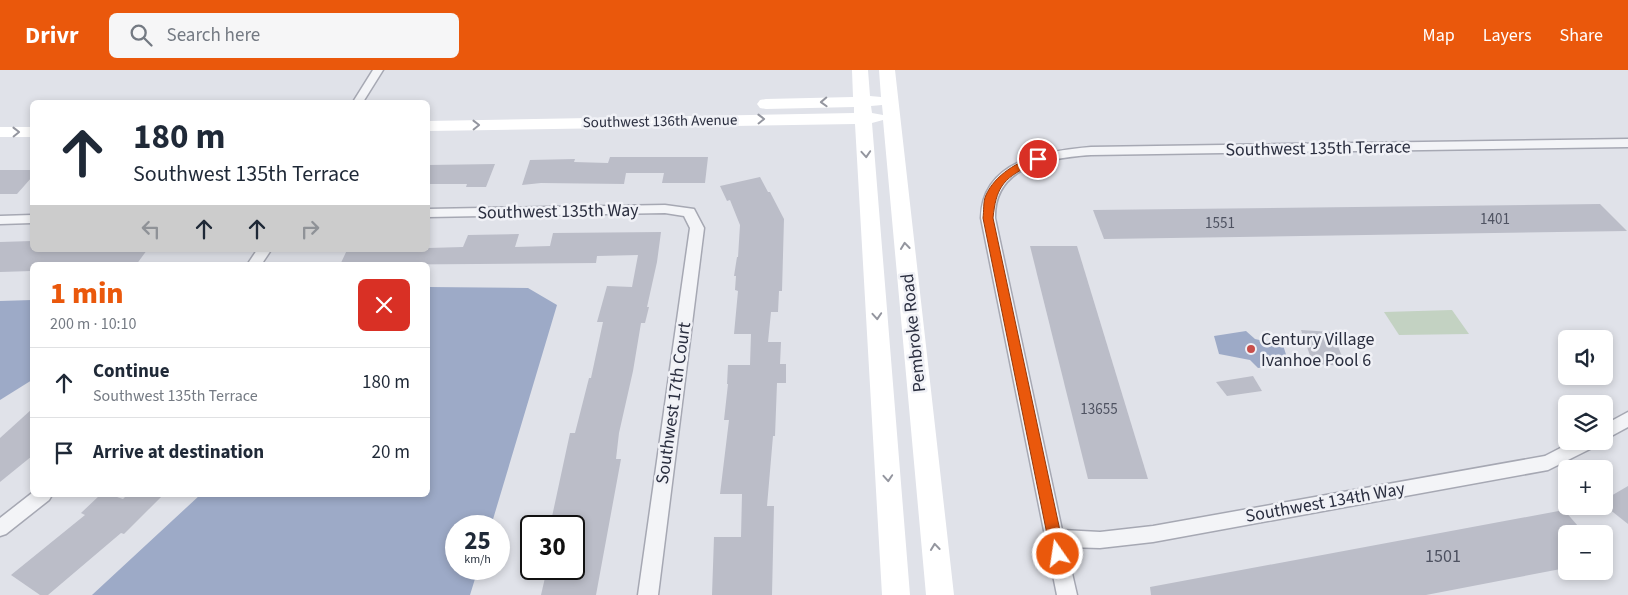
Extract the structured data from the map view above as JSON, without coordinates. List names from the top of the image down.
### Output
{
  "streets": {
    "main road": ["Southwest 136th Avenue", "Pembroke Road"],
    "street": [
      "Southwest 135th Terrace",
      "Southwest 135th Way",
      "Southwest 17th Court",
      "Southwest 134th Way"
    ]
  },
  "crossings": [
    ["Southwest 136th Avenue", "Pembroke Road"],
    ["Southwest 135th Terrace", "Southwest 134th Way"],
    ["Southwest 135th Way", "Southwest 17th Court"]
  ],
  "places": ["Century Village Ivanhoe Pool 6"],
  "house_numbers": [
    "1401",
    "1551",
    "13655",
    "1501"
  ],
  "page": {
    "header": "Drivr",
    "search": "Search here",
    "nav": ["Map", "Layers", "Share"],
    "turn": ["180 m", "Southwest 135th Terrace"],
    "heading": ["1 min", "200 m · 10:10"],
    "map_buttons": ["+", "−"],
    "list": [
      {
        "name": "Continue",
        "note": "Southwest 135th Terrace",
        "value": "180 m"
      },
      {
        "name": "Arrive at destination",
        "value": "20 m"
      }
    ],
    "speed": "25 km/h",
    "limit": "30"
  }
}
